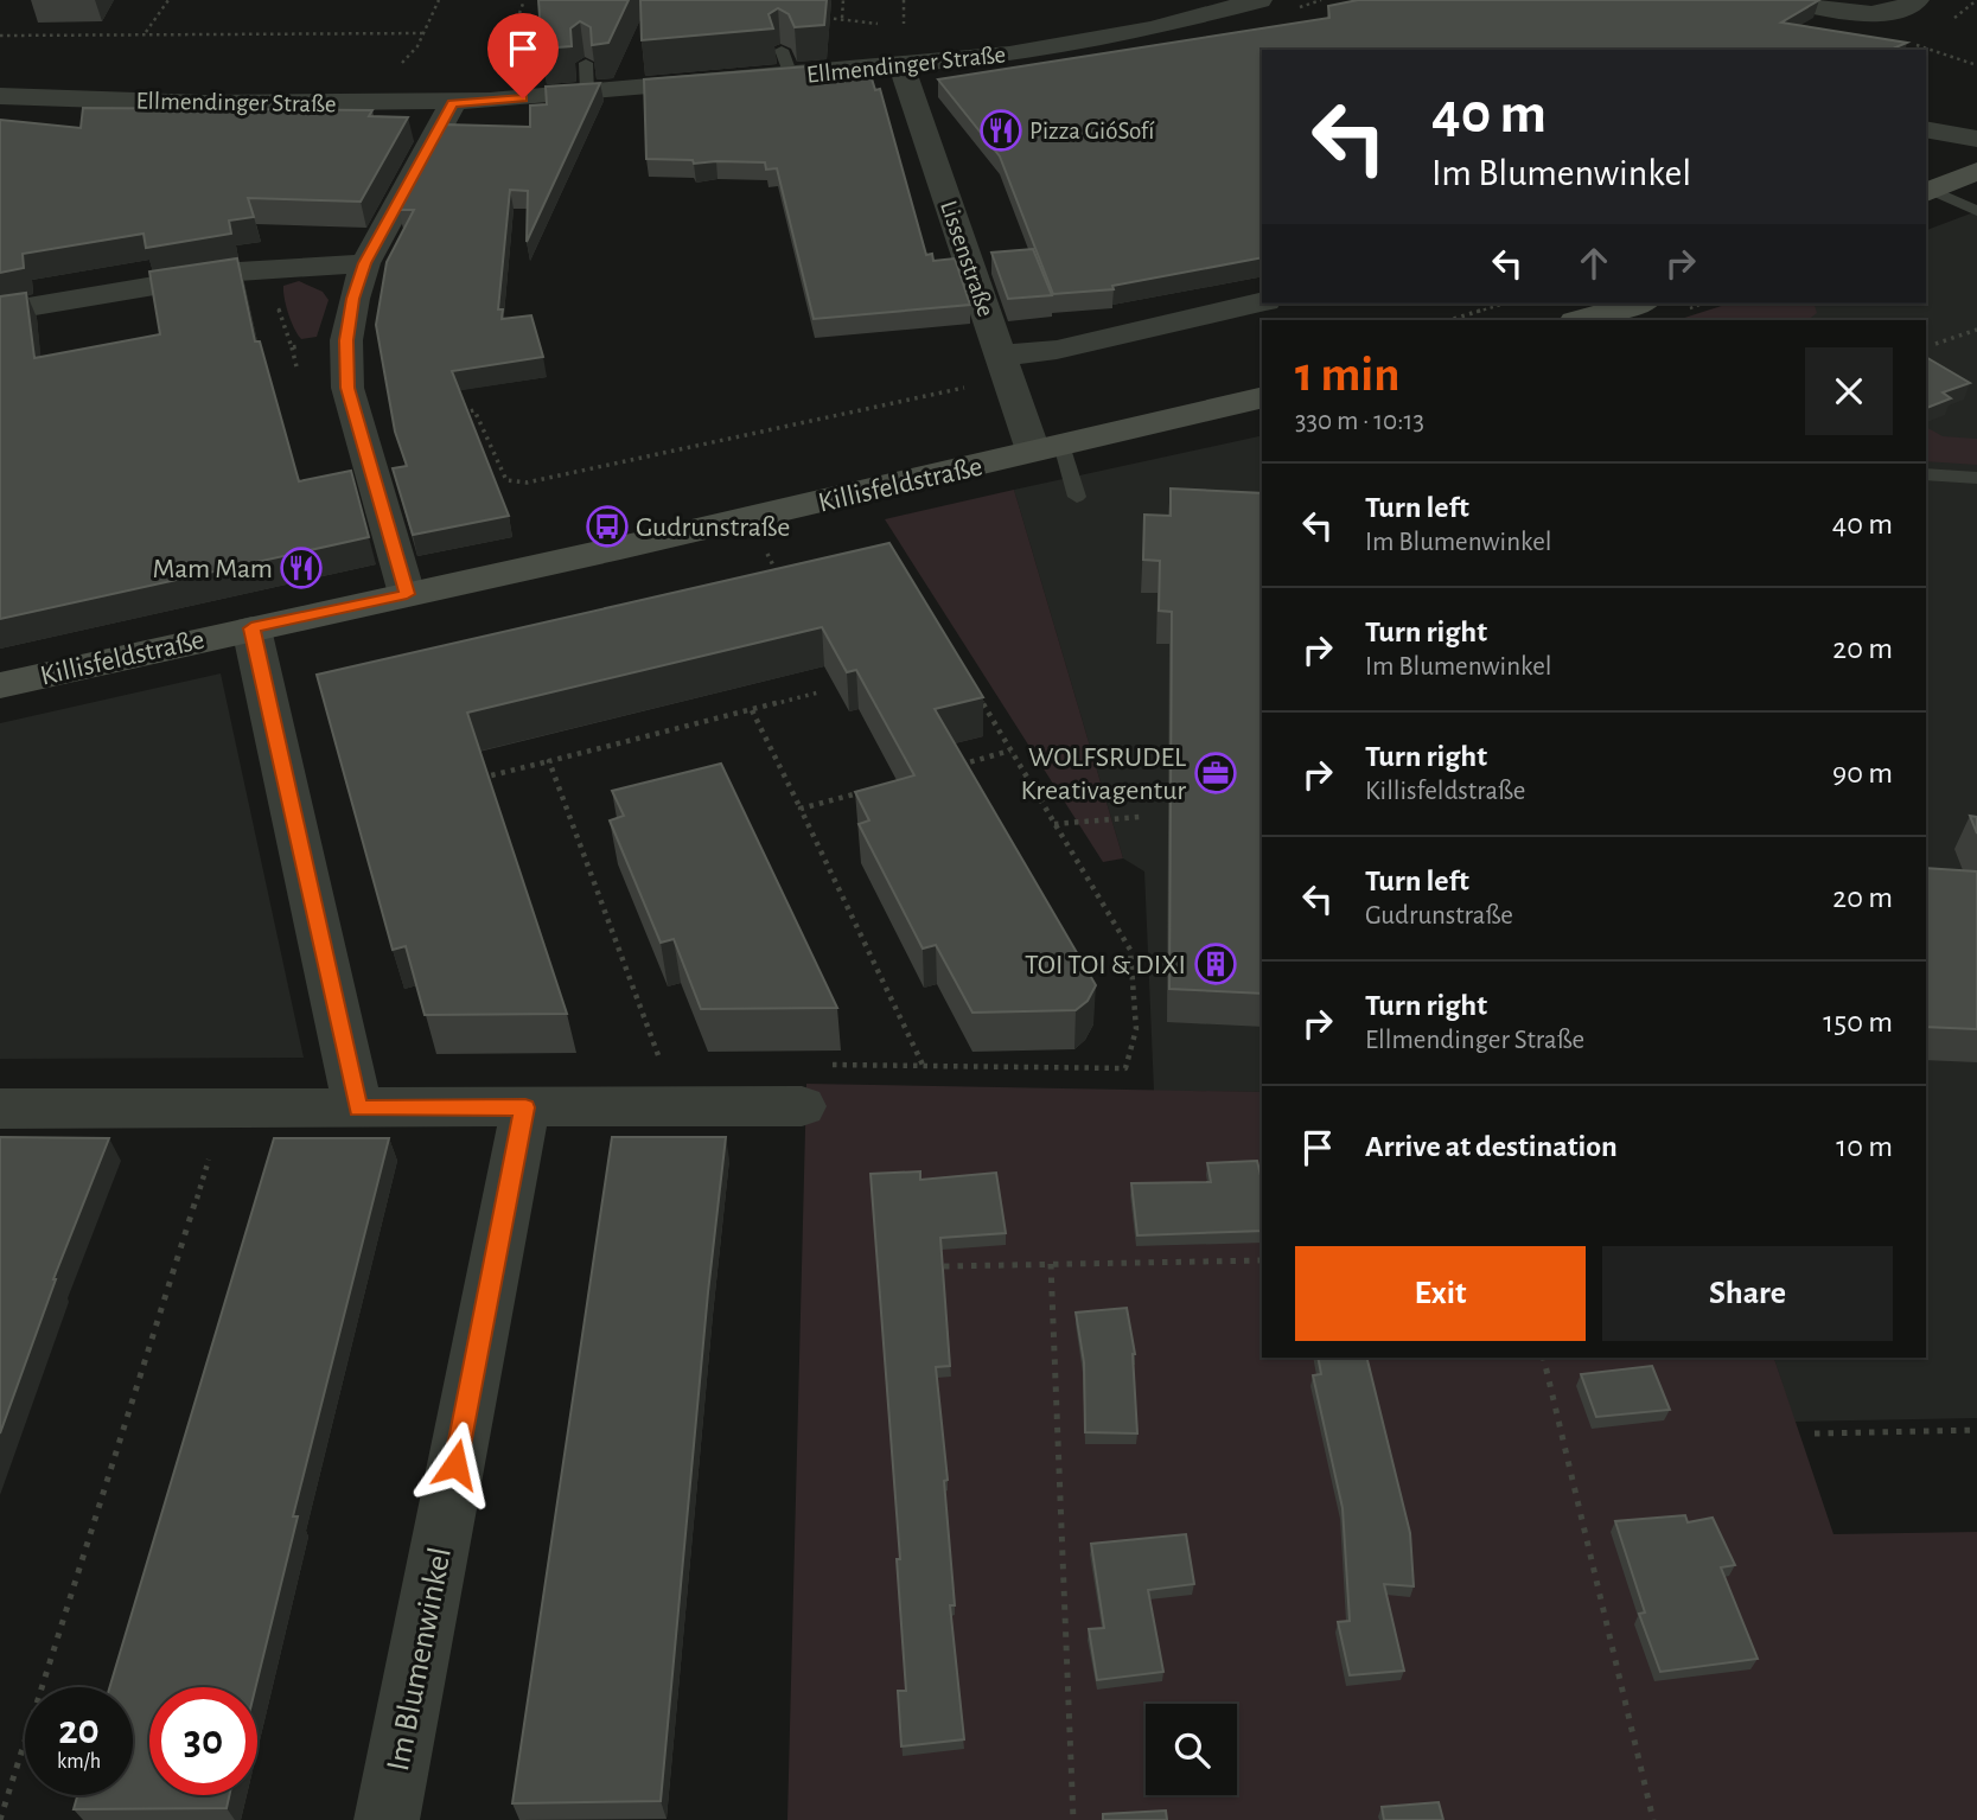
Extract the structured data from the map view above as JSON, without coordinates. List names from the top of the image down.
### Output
{
  "streets": {
    "main road": ["Killisfeldstraße"],
    "street": ["Ellmendinger Straße", "Lissenstraße", "Im Blumenwinkel"]
  },
  "crossings": [
    ["Ellmendinger Straße", "Lissenstraße"],
    ["Lissenstraße", "Killisfeldstraße"]
  ],
  "places": {
    "restaurant": ["Pizza GióSofí", "Mam Mam"],
    "bus stop": ["Gudrunstraße"],
    "office": ["WOLFSRUDEL Kreativagentur"],
    "building": ["TOI TOI & DIXI"]
  },
  "page": {
    "turn": ["40 m", "Im Blumenwinkel"],
    "heading": ["1 min", "330 m · 10:13"],
    "list": [
      {
        "name": "Turn left",
        "note": "Im Blumenwinkel",
        "value": "40 m"
      },
      {
        "name": "Turn right",
        "note": "Im Blumenwinkel",
        "value": "20 m"
      },
      {
        "name": "Turn right",
        "note": "Killisfeldstraße",
        "value": "90 m"
      },
      {
        "name": "Turn left",
        "note": "Gudrunstraße",
        "value": "20 m"
      },
      {
        "name": "Turn right",
        "note": "Ellmendinger Straße",
        "value": "150 m"
      },
      {
        "name": "Arrive at destination",
        "value": "10 m"
      }
    ],
    "buttons": ["Exit", "Share"],
    "speed": "20 km/h",
    "limit": "30"
  }
}
